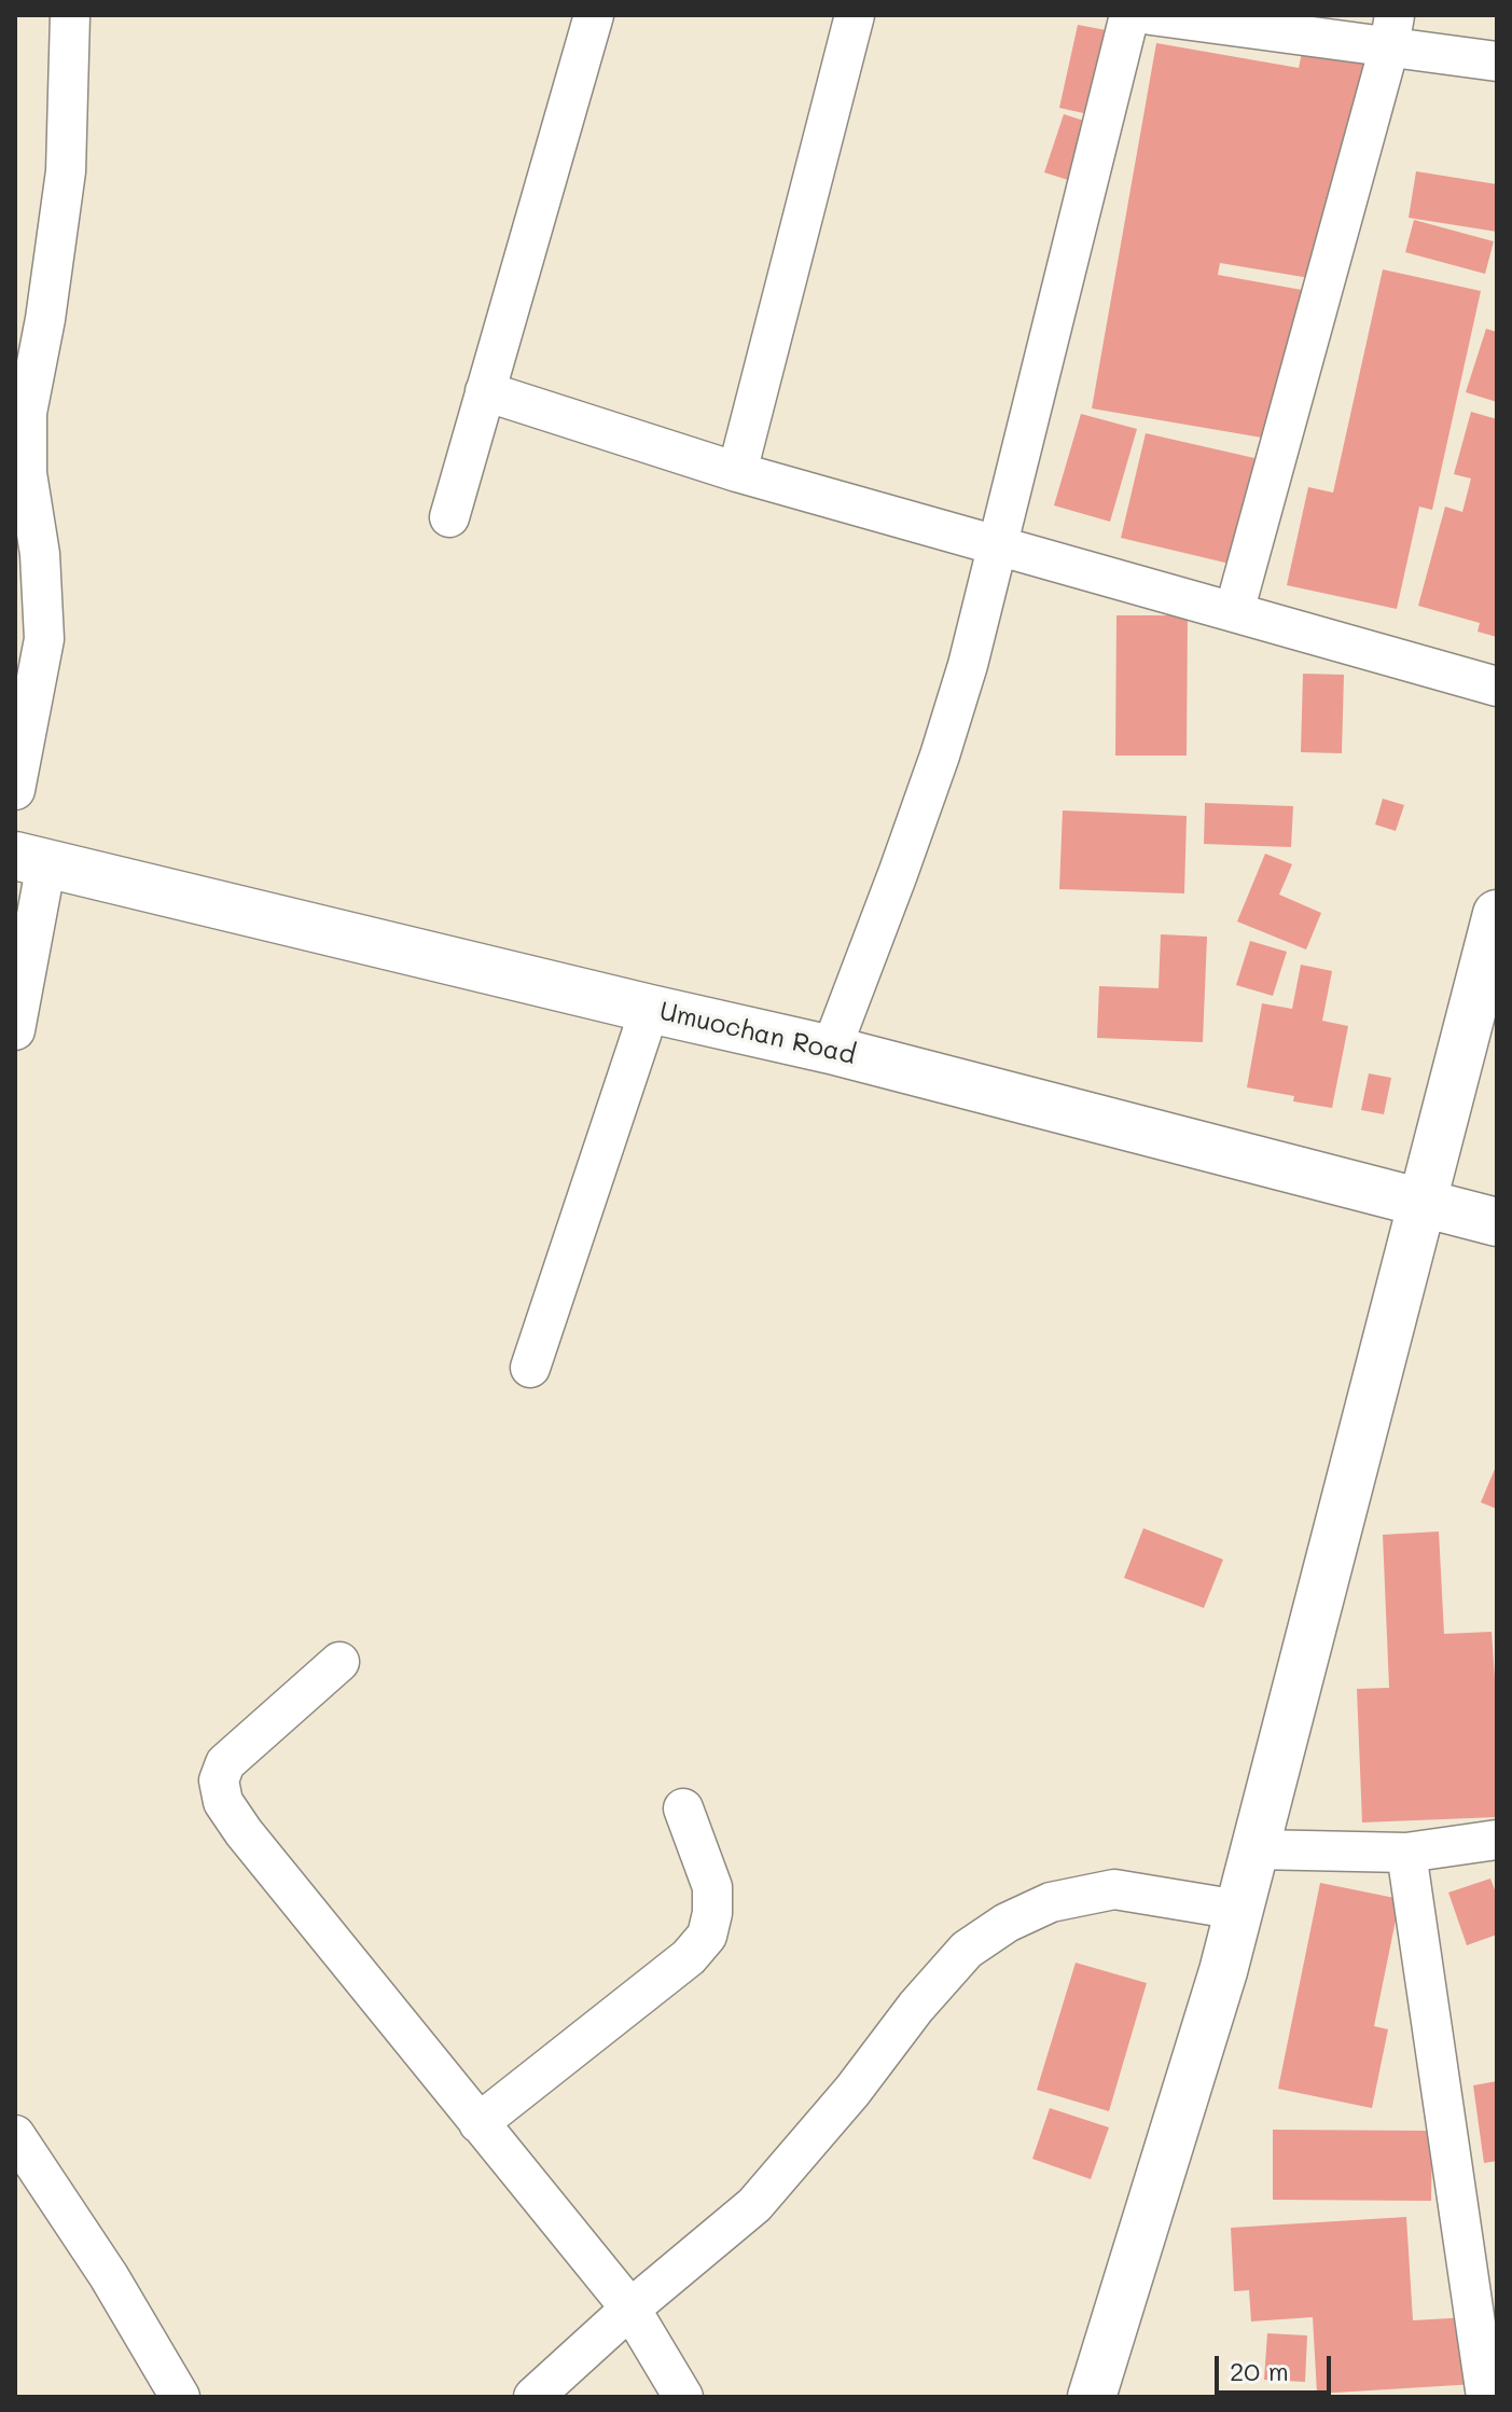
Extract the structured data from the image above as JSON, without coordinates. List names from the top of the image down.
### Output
{
  "streets": {
    "main road": ["Umuochan Road"]
  },
  "scale_bar": "20 m"
}
